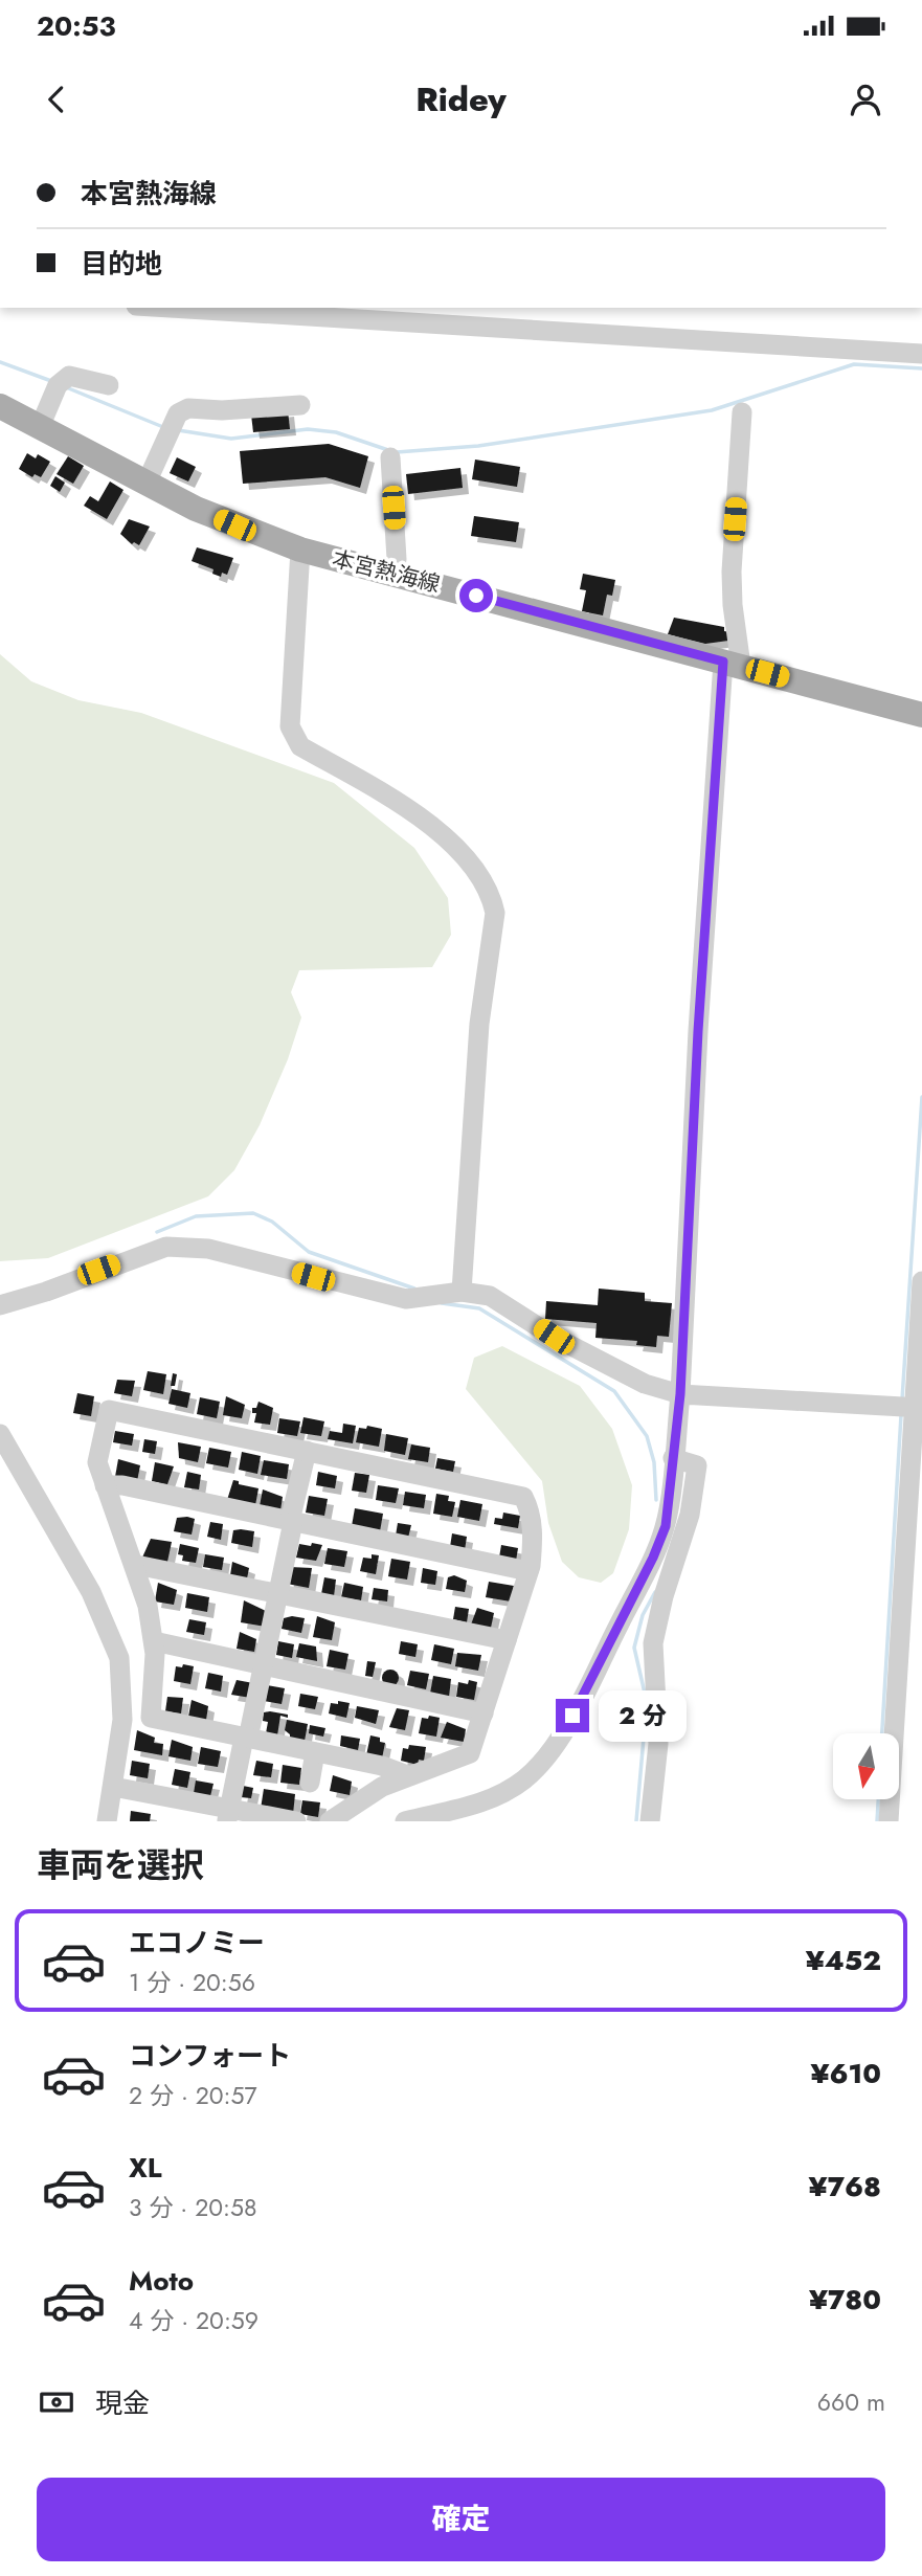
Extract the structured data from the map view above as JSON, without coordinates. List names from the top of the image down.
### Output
{
  "streets": {
    "main road": ["本宮熱海線"]
  },
  "north": "bottom",
  "page": {
    "status": "20:53",
    "header": "Ridey",
    "banner": ["本宮熱海線", "目的地"],
    "bubble": "2 分",
    "heading": "車両を選択",
    "list": [
      {
        "name": "エコノミー",
        "note": "1 分 · 20:56",
        "value": "¥452"
      },
      {
        "name": "コンフォート",
        "note": "2 分 · 20:57",
        "value": "¥610"
      },
      {
        "name": "XL",
        "note": "3 分 · 20:58",
        "value": "¥768"
      },
      {
        "name": "Moto",
        "note": "4 分 · 20:59",
        "value": "¥780"
      }
    ],
    "pay": ["現金", "660 m"],
    "buttons": "確定"
  }
}
